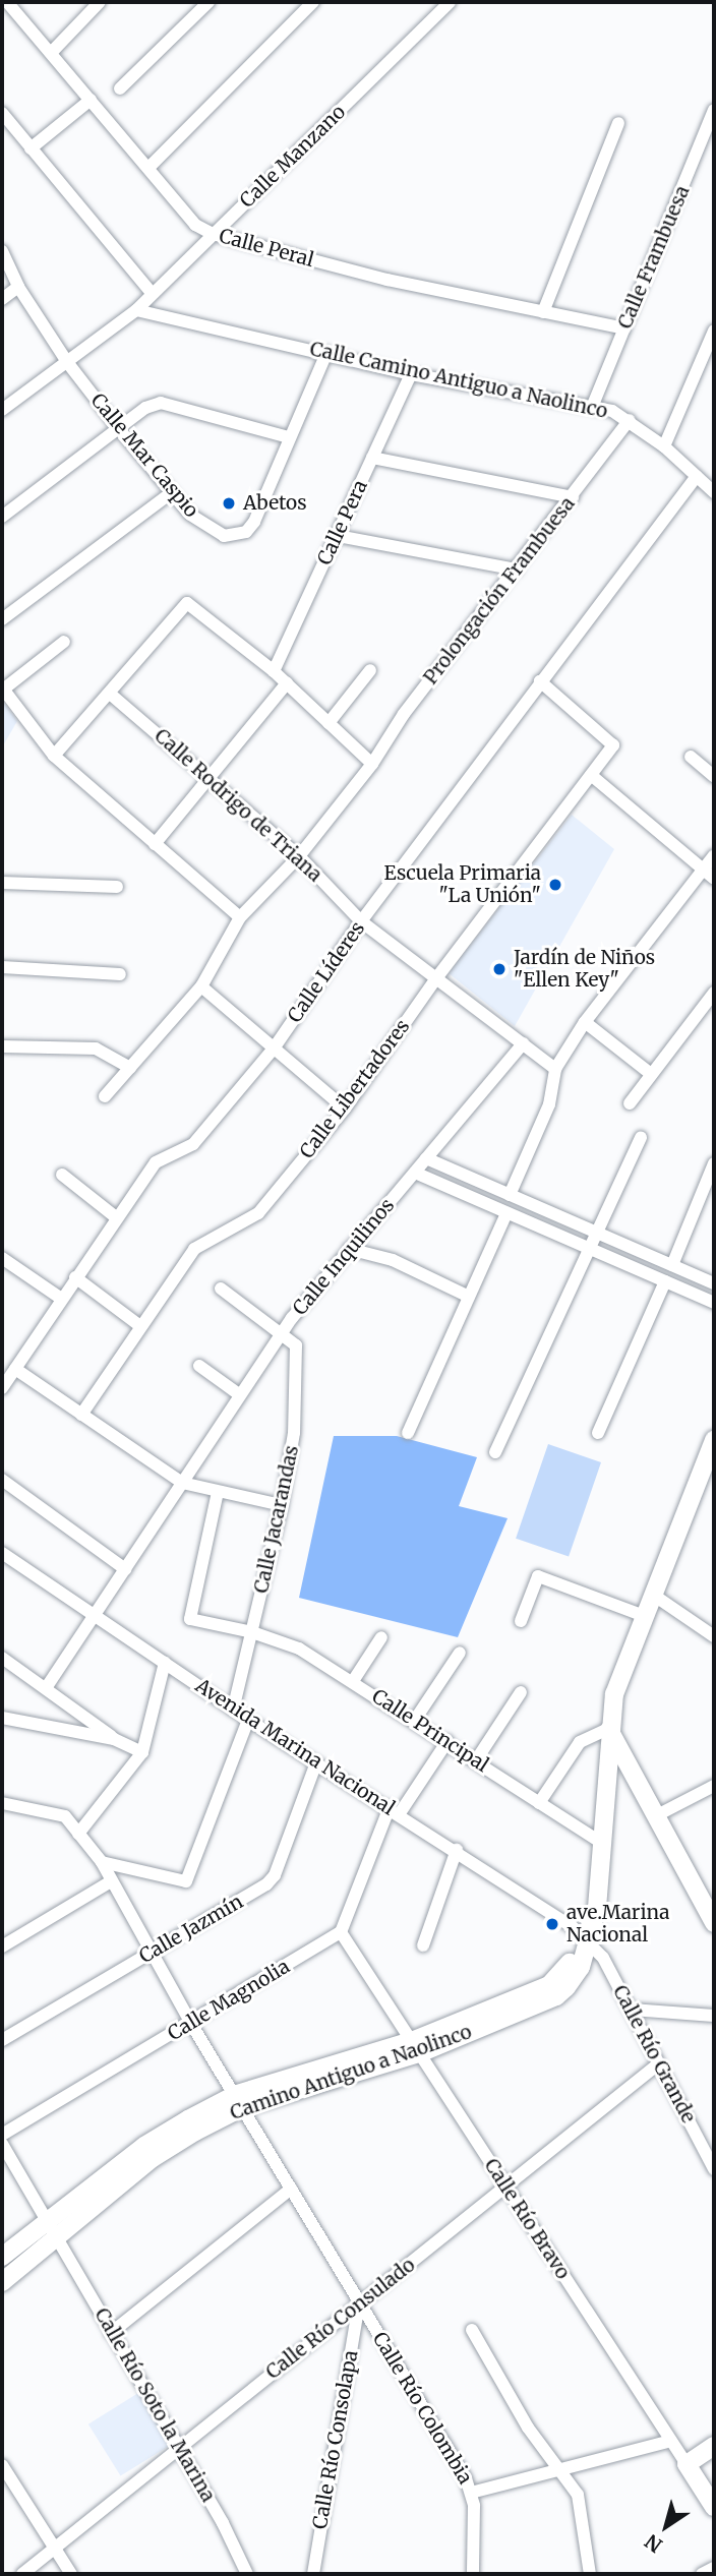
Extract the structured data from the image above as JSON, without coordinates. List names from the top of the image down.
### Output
{
  "streets": {
    "main road": ["Camino Antiguo a Naolinco", "Calle Río Bravo"],
    "street": [
      "Calle Manzano",
      "Calle Peral",
      "Calle Frambuesa",
      "Calle Camino Antiguo a Naolinco",
      "Calle Mar Caspio",
      "Calle Pera",
      "Prolongación Frambuesa",
      "Calle Rodrigo de Triana",
      "Calle Líderes",
      "Calle Libertadores",
      "Calle Inquilinos",
      "Calle Jacarandas",
      "Calle Principal",
      "Avenida Marina Nacional",
      "Calle Jazmín",
      "Calle Magnolia",
      "Calle Río Grande",
      "Calle Río Consulado",
      "Calle Río Soto la Marina",
      "Calle Río Colombia",
      "Calle Río Consolapa"
    ]
  },
  "crossings": [
    ["Calle Manzano", "Calle Peral"],
    ["Calle Manzano", "Calle Camino Antiguo a Naolinco"],
    ["Calle Manzano", "Calle Mar Caspio"],
    ["Calle Peral", "Calle Frambuesa"],
    ["Calle Frambuesa", "Calle Camino Antiguo a Naolinco"],
    ["Calle Camino Antiguo a Naolinco", "Calle Mar Caspio"],
    ["Calle Camino Antiguo a Naolinco", "Calle Pera"],
    ["Calle Camino Antiguo a Naolinco", "Prolongación Frambuesa"],
    ["Calle Camino Antiguo a Naolinco", "Calle Líderes"],
    ["Prolongación Frambuesa", "Calle Rodrigo de Triana"],
    ["Calle Rodrigo de Triana", "Calle Líderes"],
    ["Calle Rodrigo de Triana", "Calle Libertadores"],
    ["Calle Rodrigo de Triana", "Calle Inquilinos"],
    ["Calle Líderes", "Calle Libertadores"],
    ["Calle Inquilinos", "Calle Jacarandas"],
    ["Calle Inquilinos", "Avenida Marina Nacional"],
    ["Calle Jacarandas", "Calle Principal"],
    ["Calle Jacarandas", "Avenida Marina Nacional"],
    ["Calle Principal", "Camino Antiguo a Naolinco"],
    ["Avenida Marina Nacional", "Calle Jazmín"],
    ["Avenida Marina Nacional", "Calle Río Grande"],
    ["Avenida Marina Nacional", "Camino Antiguo a Naolinco"],
    ["Calle Jazmín", "Calle Río Colombia"],
    ["Calle Magnolia", "Calle Río Bravo"],
    ["Calle Magnolia", "Calle Río Colombia"],
    ["Calle Río Grande", "Camino Antiguo a Naolinco"],
    ["Calle Río Grande", "Calle Río Consulado"],
    ["Camino Antiguo a Naolinco", "Calle Río Bravo"],
    ["Camino Antiguo a Naolinco", "Calle Río Soto la Marina"],
    ["Camino Antiguo a Naolinco", "Calle Río Colombia"],
    ["Calle Río Bravo", "Calle Río Consulado"],
    ["Calle Río Consulado", "Calle Río Soto la Marina"],
    ["Calle Río Consulado", "Calle Río Colombia"],
    ["Calle Río Consulado", "Calle Río Consolapa"],
    ["Calle Río Colombia", "Calle Río Consolapa"]
  ],
  "places": [
    "Abetos",
    "Escuela Primaria \"La Unión\"",
    "Jardín de Niños \"Ellen Key\"",
    "ave.Marina Nacional"
  ],
  "north": "bottom left"
}
